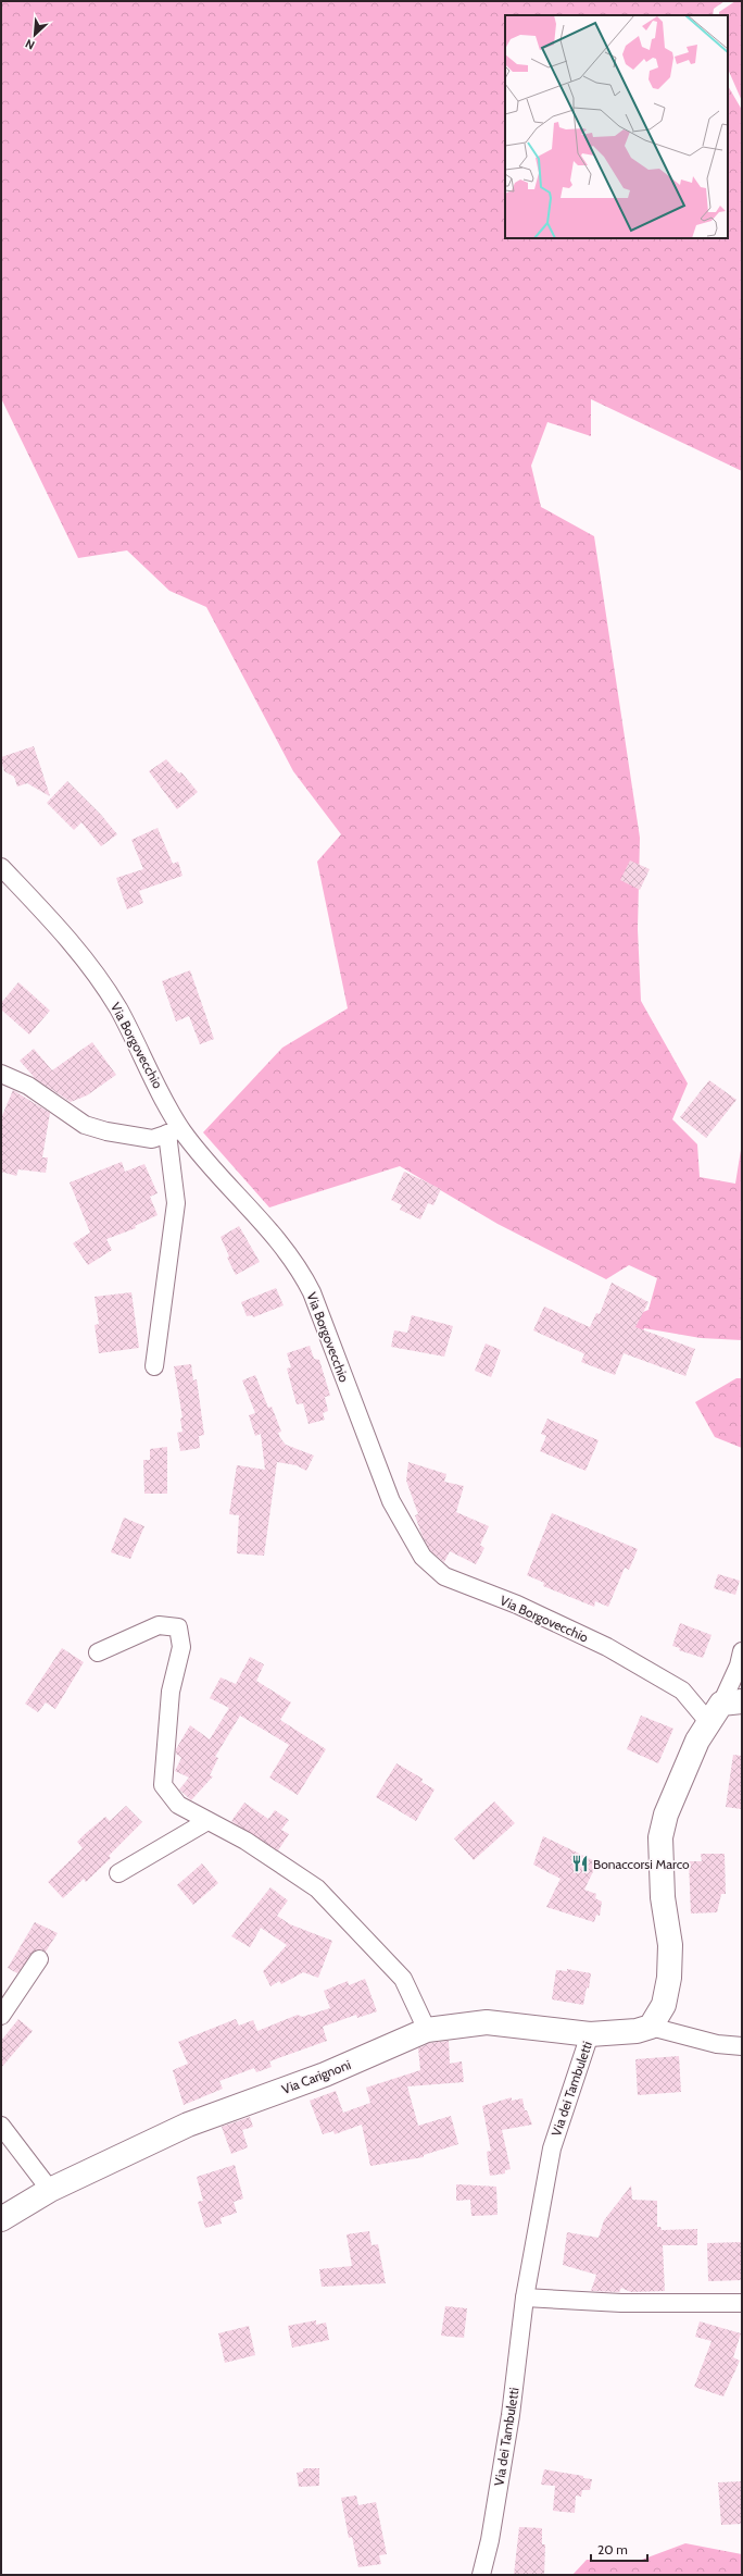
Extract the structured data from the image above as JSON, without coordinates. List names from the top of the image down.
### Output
{
  "streets": {
    "street": ["Via Borgovecchio", "Via Carignoni", "Via dei Tambuletti"]
  },
  "crossings": [
    ["Via Carignoni", "Via dei Tambuletti"]
  ],
  "places": {
    "restaurant": ["Bonaccorsi Marco"]
  },
  "scale_bar": "20 m",
  "north": "bottom left"
}
